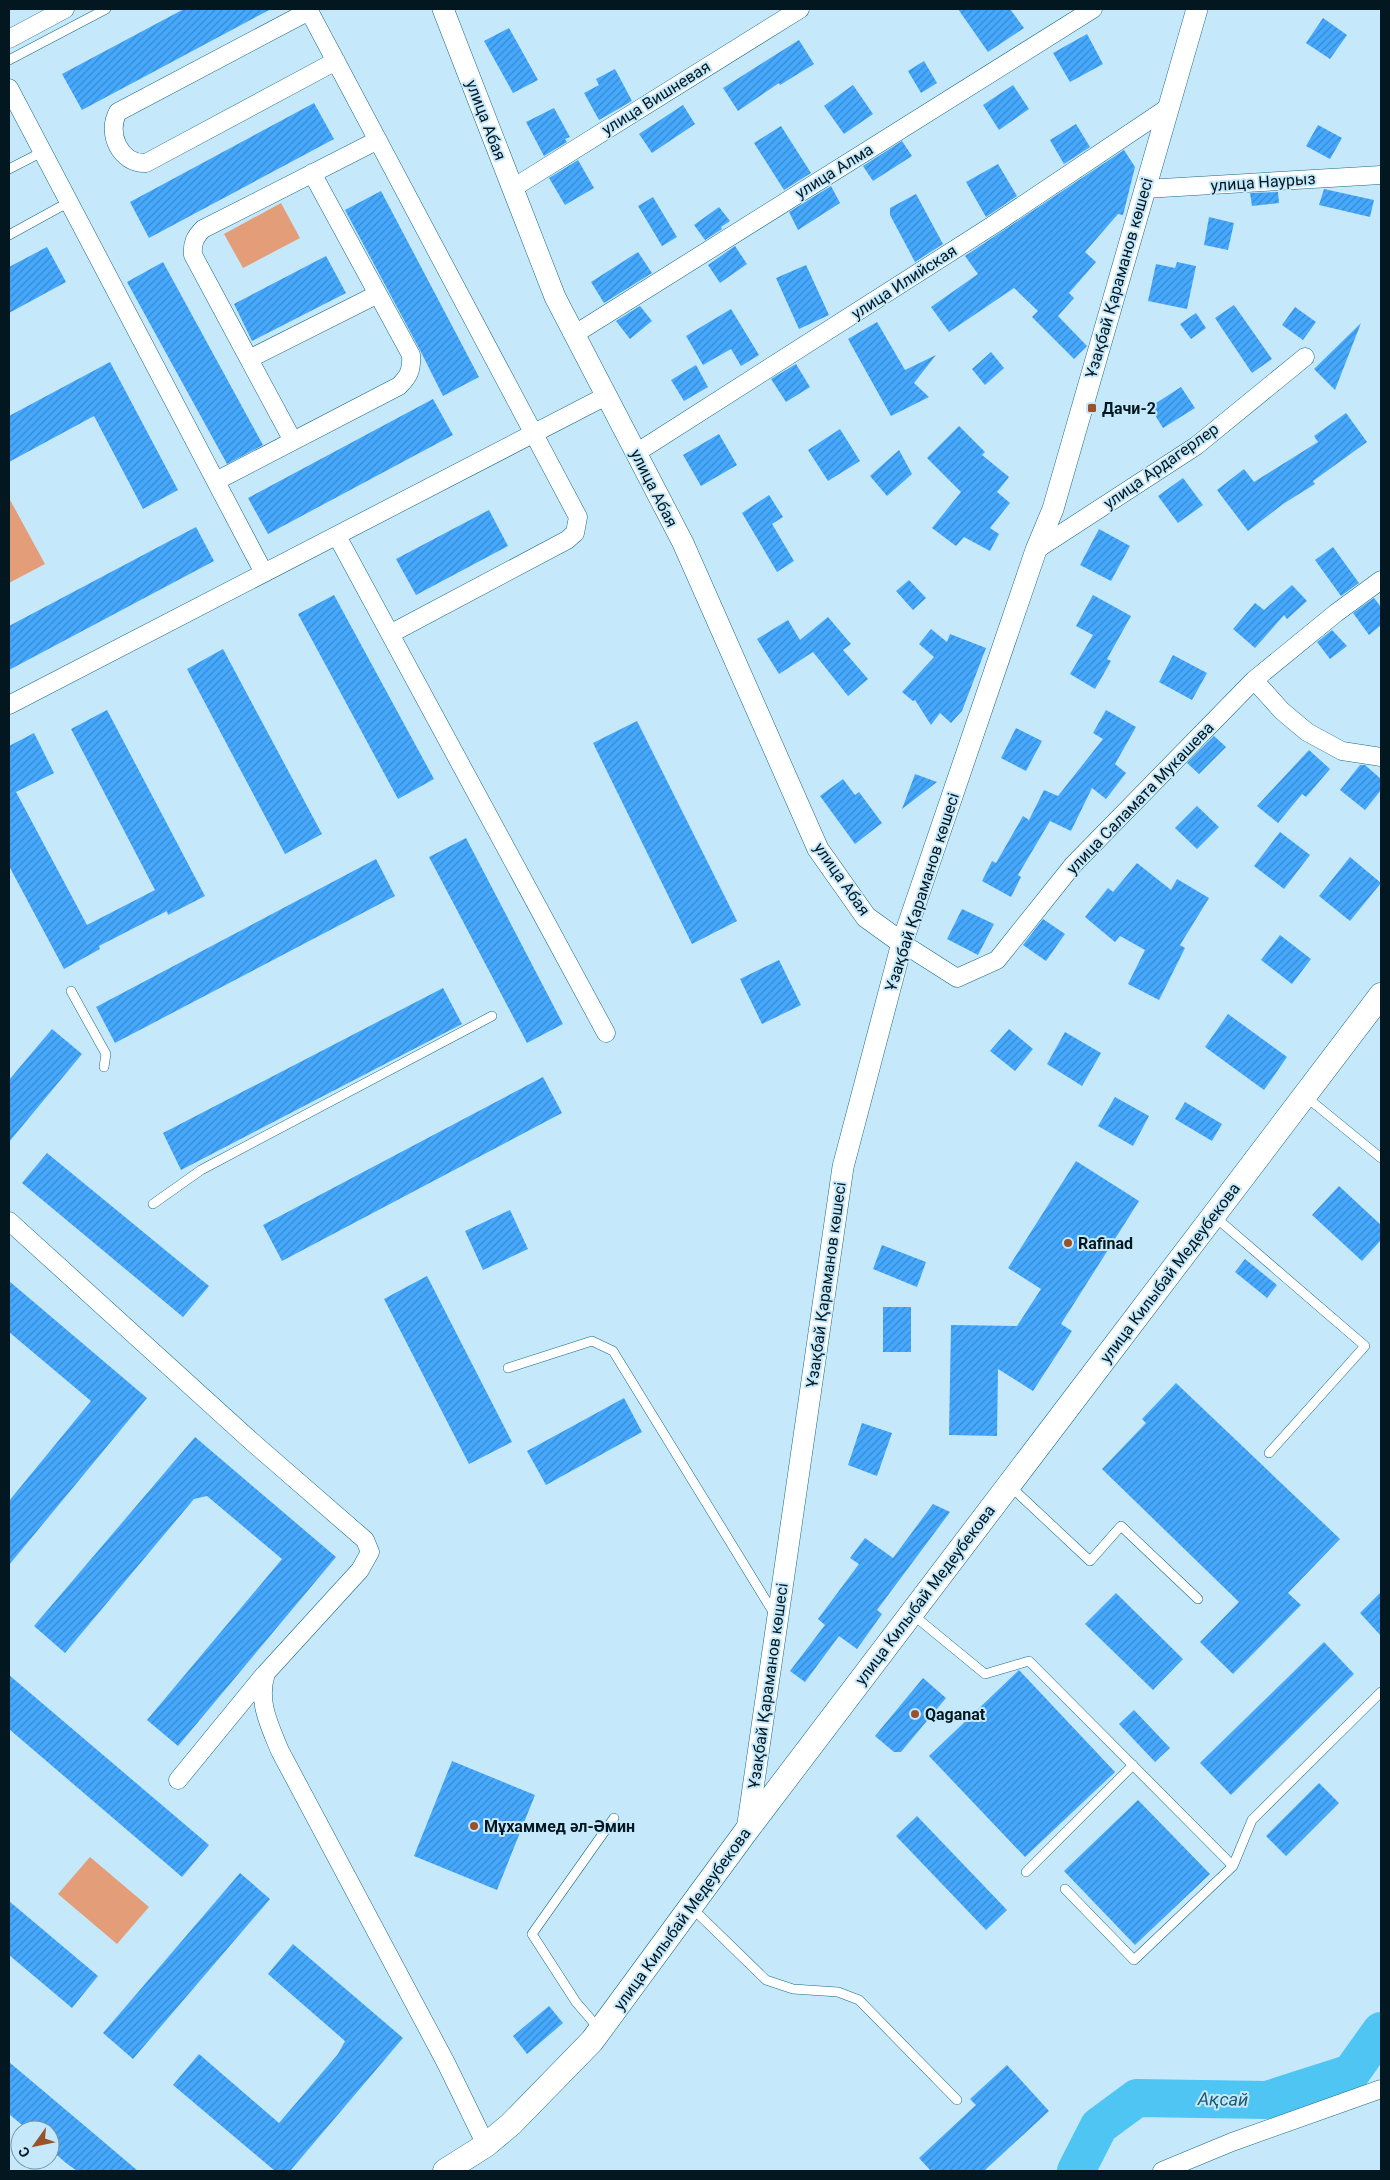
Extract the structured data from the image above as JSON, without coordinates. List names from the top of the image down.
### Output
{
  "streets": {
    "main road": ["улица Килыбай Медеубекова"],
    "street": [
      "улица Вишневая",
      "улица Абая",
      "улица Алма",
      "улица Наурыз",
      "Ұзақбай Қараманов көшесі",
      "улица Илийская",
      "улица Ардагерлер",
      "улица Саламата Мукашева"
    ]
  },
  "crossings": [
    ["улица Вишневая", "улица Абая"],
    ["улица Абая", "улица Алма"],
    ["улица Абая", "Ұзақбай Қараманов көшесі"],
    ["улица Абая", "улица Илийская"],
    ["улица Абая", "улица Саламата Мукашева"],
    ["улица Наурыз", "Ұзақбай Қараманов көшесі"],
    ["Ұзақбай Қараманов көшесі", "улица Илийская"],
    ["Ұзақбай Қараманов көшесі", "улица Ардагерлер"],
    ["Ұзақбай Қараманов көшесі", "улица Саламата Мукашева"],
    ["Ұзақбай Қараманов көшесі", "улица Килыбай Медеубекова"]
  ],
  "water": ["Ақсай"],
  "places": {
    "transit": ["Дачи-2"],
    "other": ["Rafinad", "Qaganat", "Мұхаммед әл-Әмин"]
  },
  "north": "bottom left"
}
